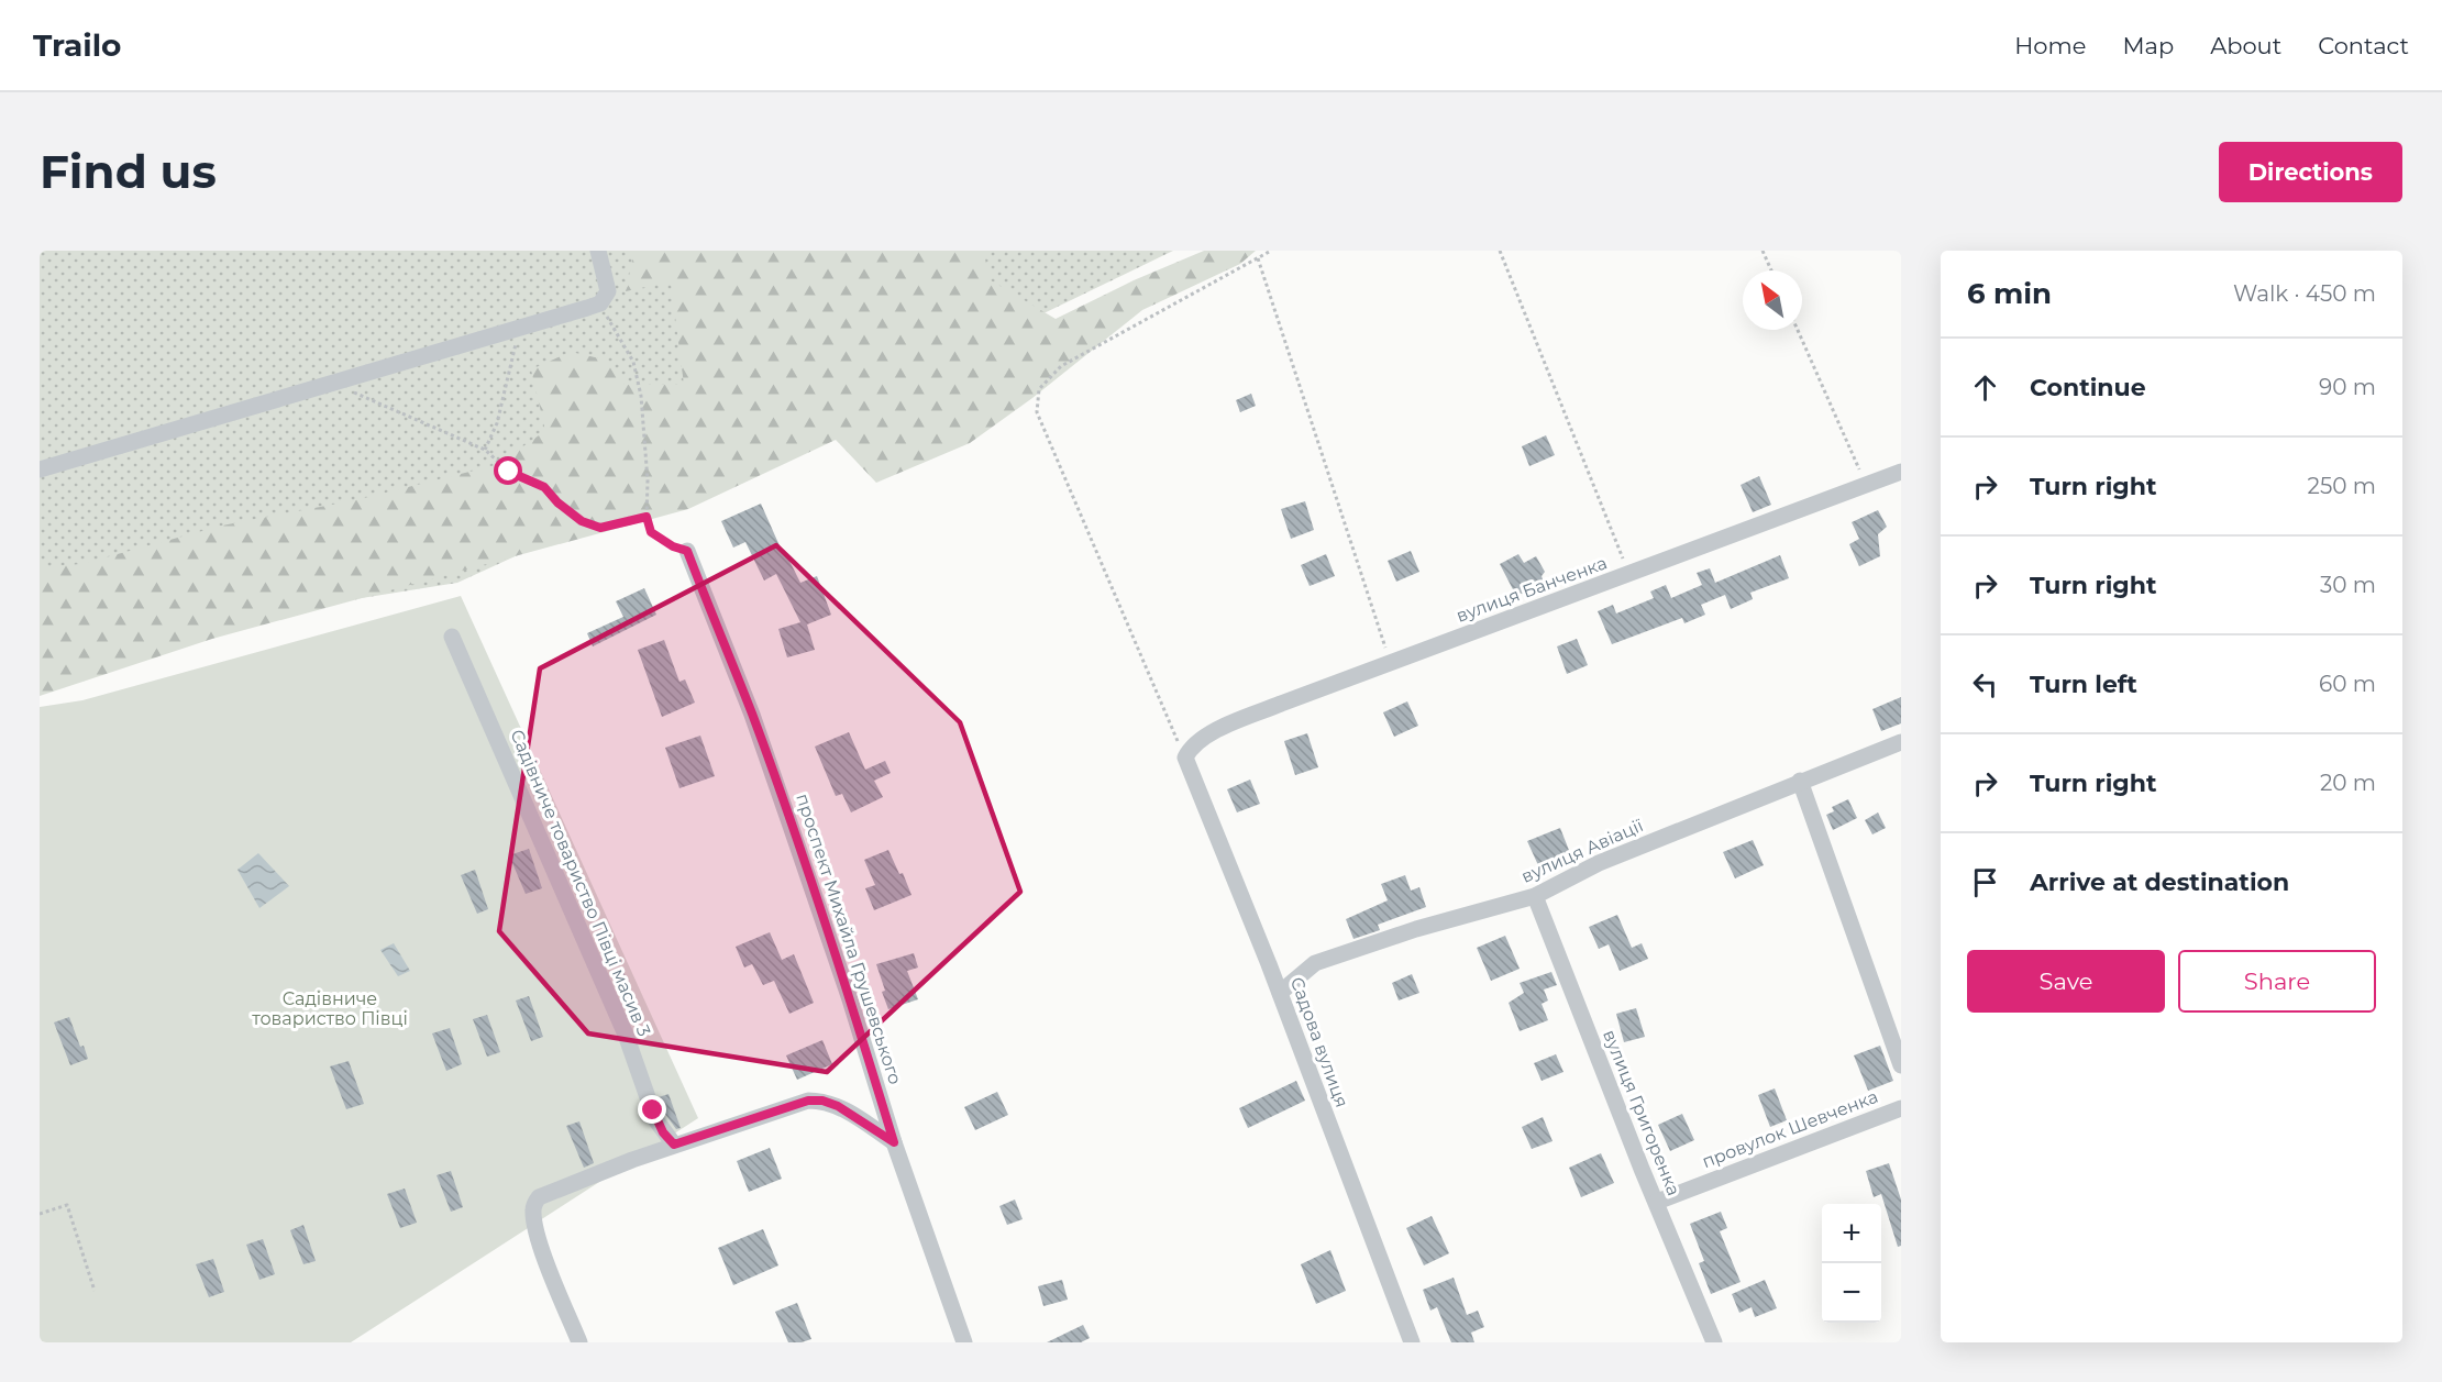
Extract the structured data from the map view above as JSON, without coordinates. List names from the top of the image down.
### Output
{
  "streets": {
    "street": [
      "вулиця Банченка",
      "вулиця Авіації",
      "Садівниче товариство Півці масив 3",
      "проспект Михайла Грушевського",
      "Садова вулиця",
      "вулиця Григоренка",
      "провулок Шевченка"
    ]
  },
  "crossings": [
    ["вулиця Банченка", "Садова вулиця"],
    ["вулиця Авіації", "Садова вулиця"],
    ["вулиця Авіації", "вулиця Григоренка"],
    ["вулиця Григоренка", "провулок Шевченка"]
  ],
  "parks": ["Садівниче товариство Півці"],
  "north": "top left",
  "page": {
    "header": "Trailo",
    "nav": [
      "Home",
      "Map",
      "About",
      "Contact"
    ],
    "buttons": [
      "Directions",
      ["Save", "Share"]
    ],
    "title": "Find us",
    "heading": ["6 min", "Walk · 450 m"],
    "list": [
      ["Continue", "90 m"],
      ["Turn right", "250 m"],
      ["Turn right", "30 m"],
      ["Turn left", "60 m"],
      ["Turn right", "20 m"],
      "Arrive at destination"
    ],
    "map_buttons": ["+", "−"]
  }
}
